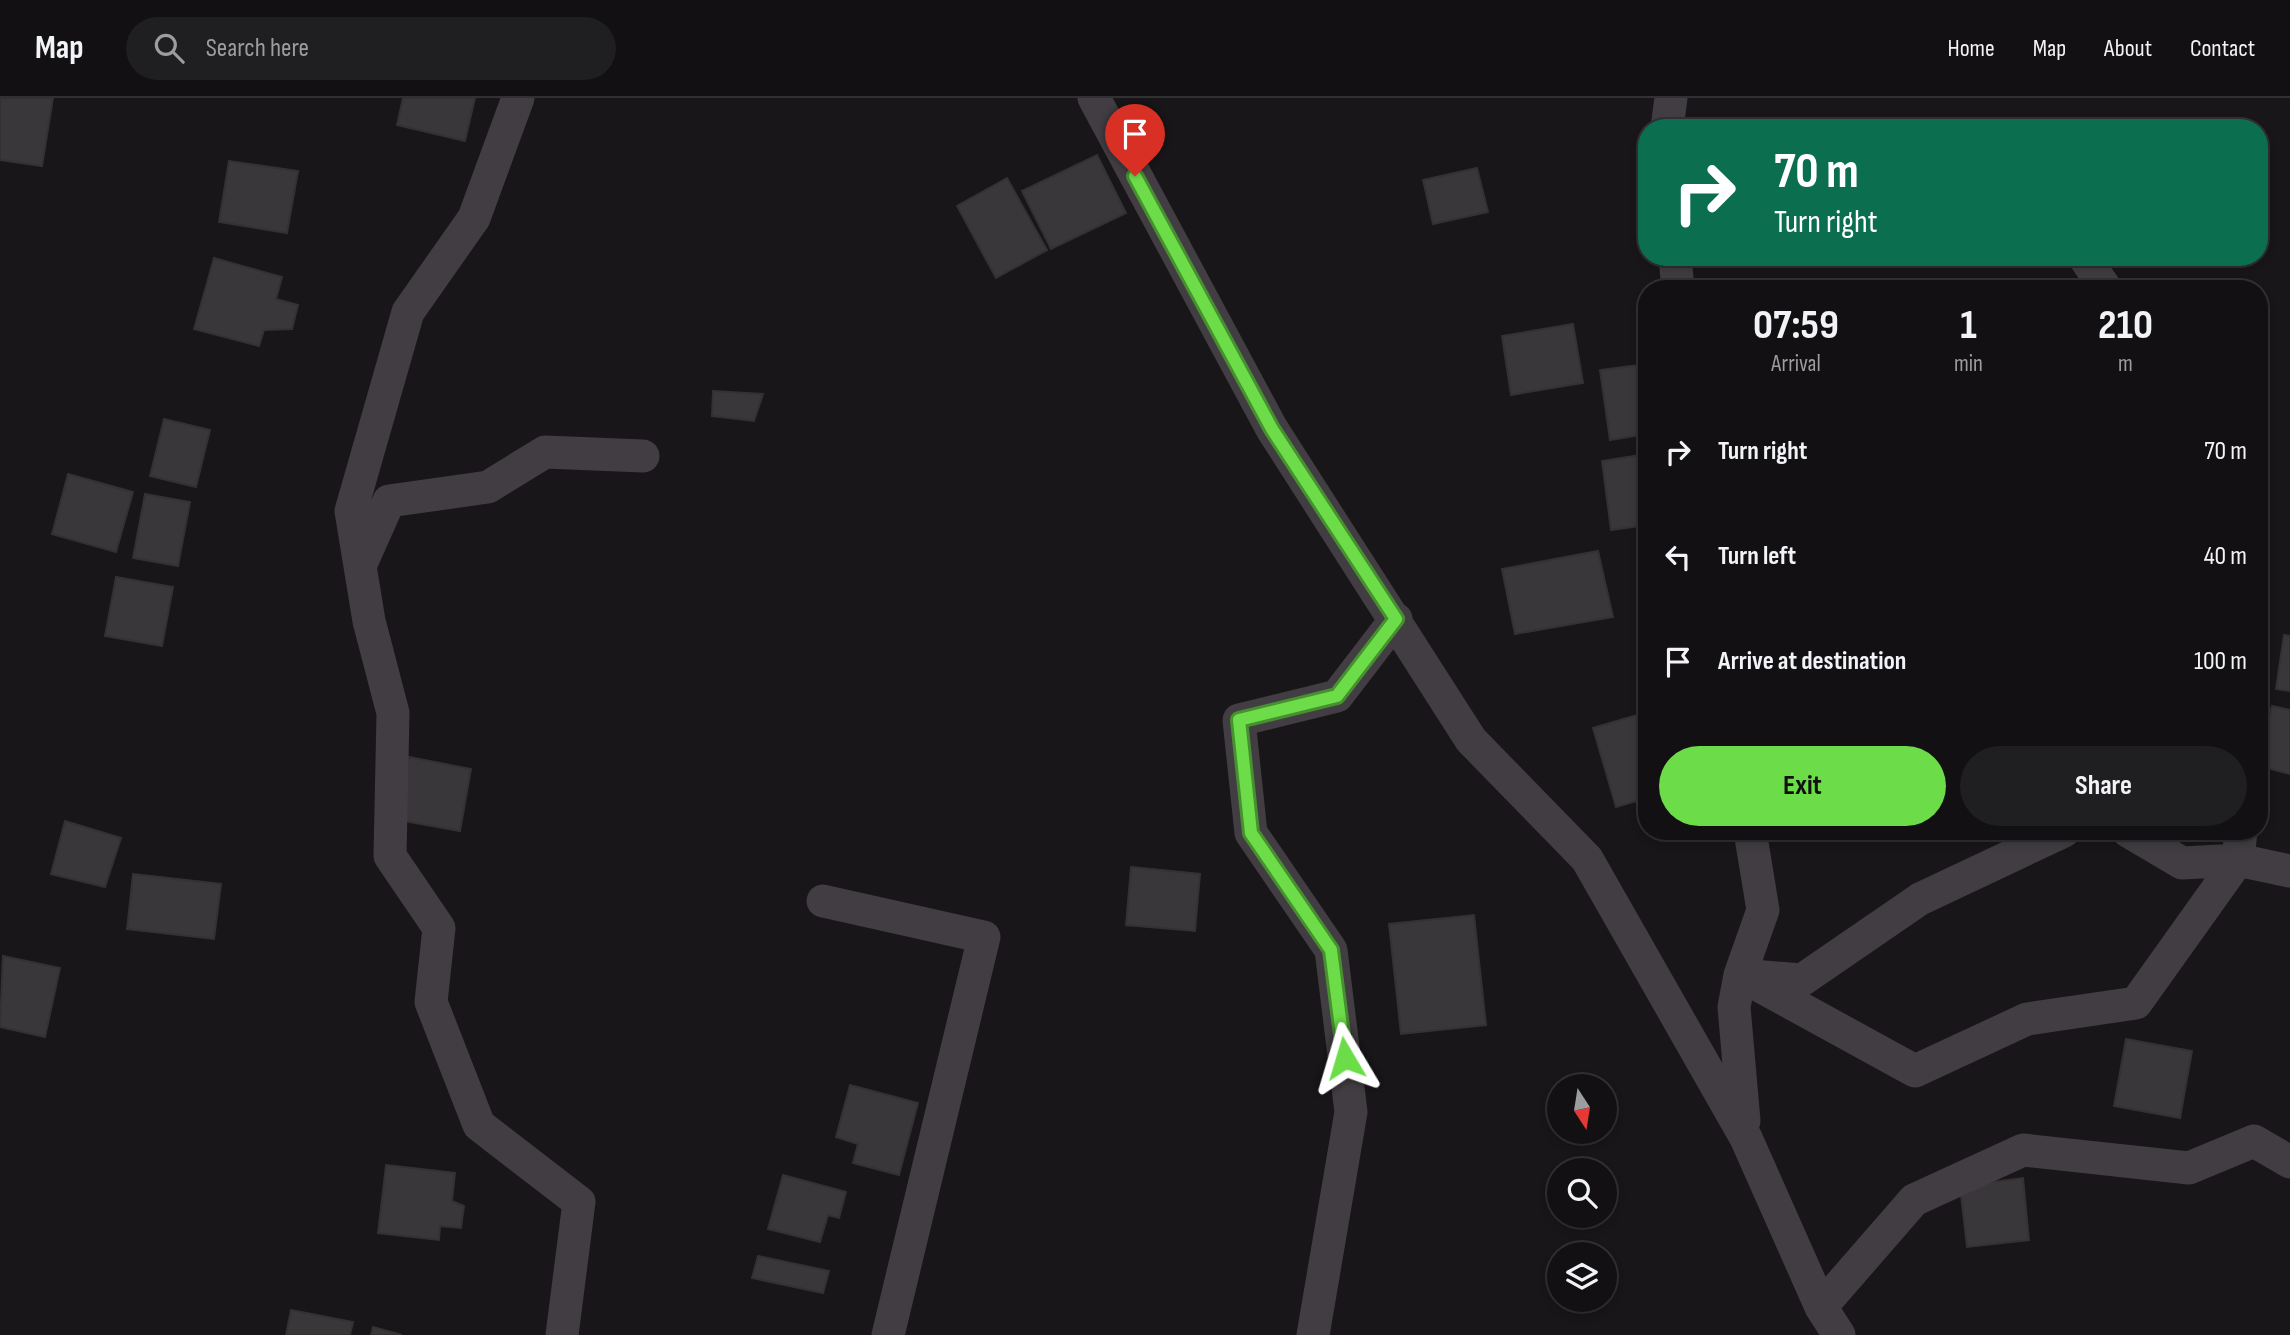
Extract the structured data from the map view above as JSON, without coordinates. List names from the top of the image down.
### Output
{
  "north": "bottom",
  "page": {
    "header": "Map",
    "search": "Search here",
    "nav": [
      "Home",
      "Map",
      "About",
      "Contact"
    ],
    "turn": ["70 m", "Turn right"],
    "eta": [
      "07:59",
      "Arrival",
      "1",
      "min",
      "210",
      "m"
    ],
    "list": [
      {
        "name": "Turn right",
        "value": "70 m"
      },
      {
        "name": "Turn left",
        "value": "40 m"
      },
      {
        "name": "Arrive at destination",
        "value": "100 m"
      }
    ],
    "buttons": ["Exit", "Share"]
  }
}
